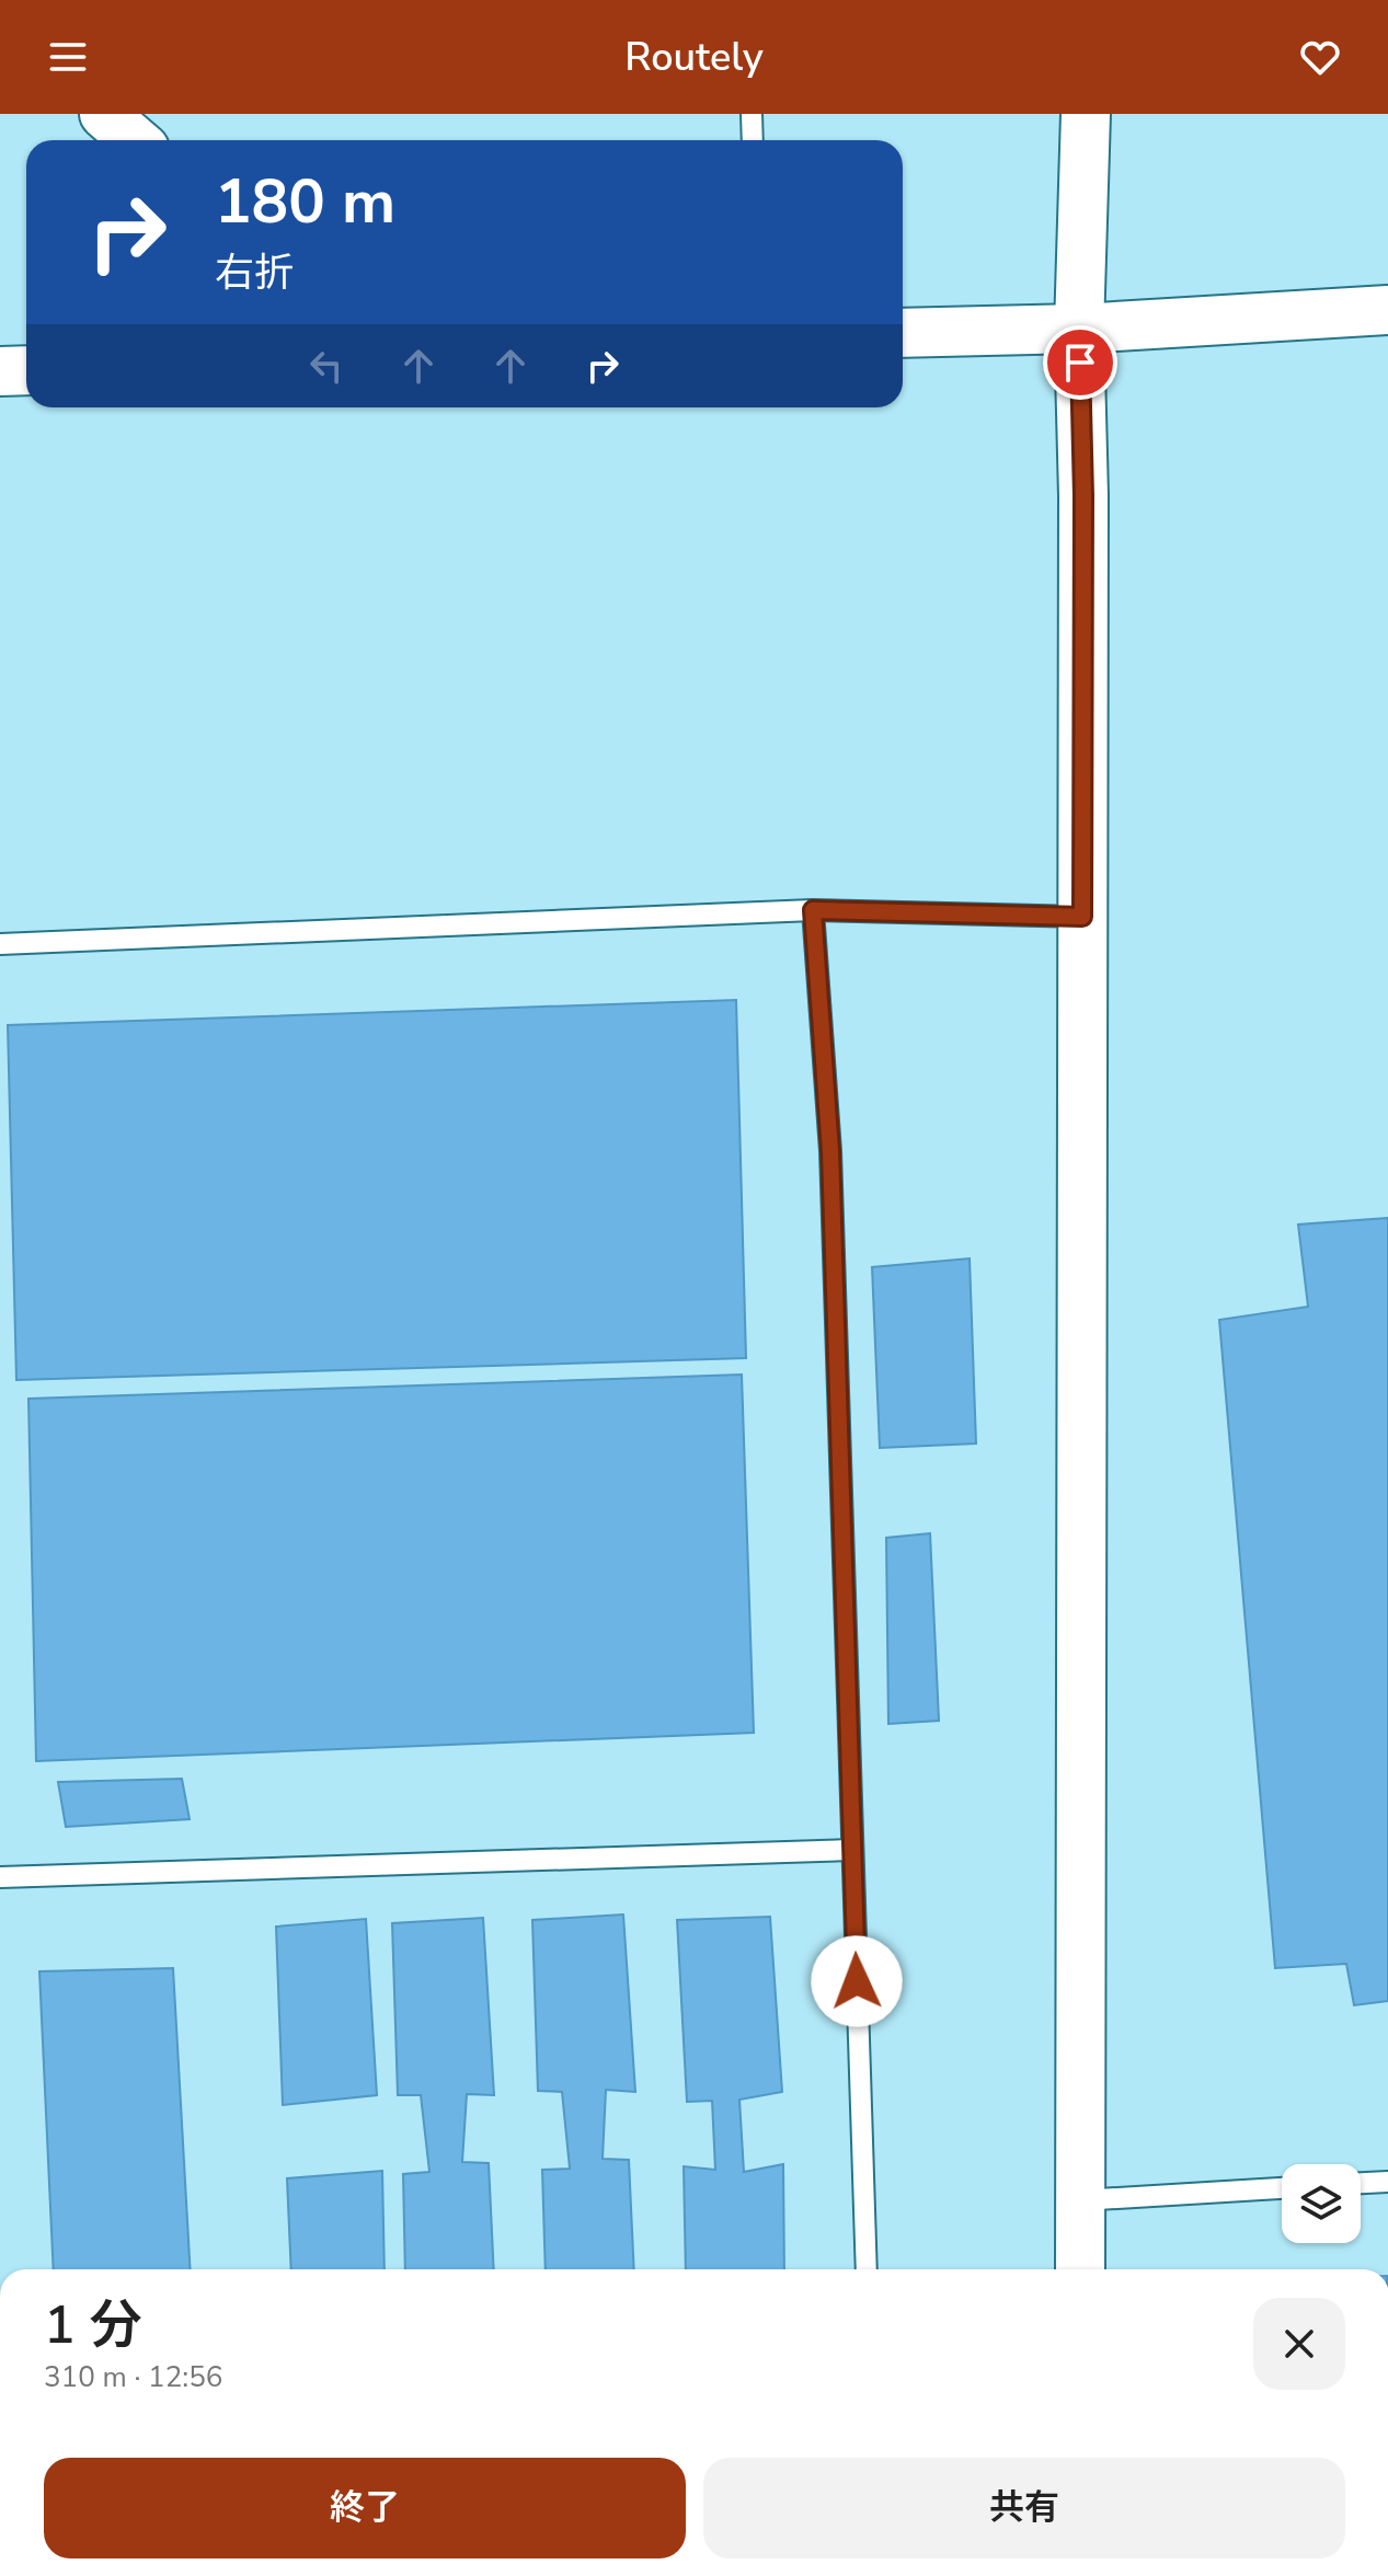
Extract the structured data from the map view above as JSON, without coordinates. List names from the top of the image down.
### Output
{
  "page": {
    "header": "Routely",
    "turn": ["180 m", "右折"],
    "heading": ["1 分", "310 m · 12:56"],
    "buttons": ["終了", "共有"]
  }
}
